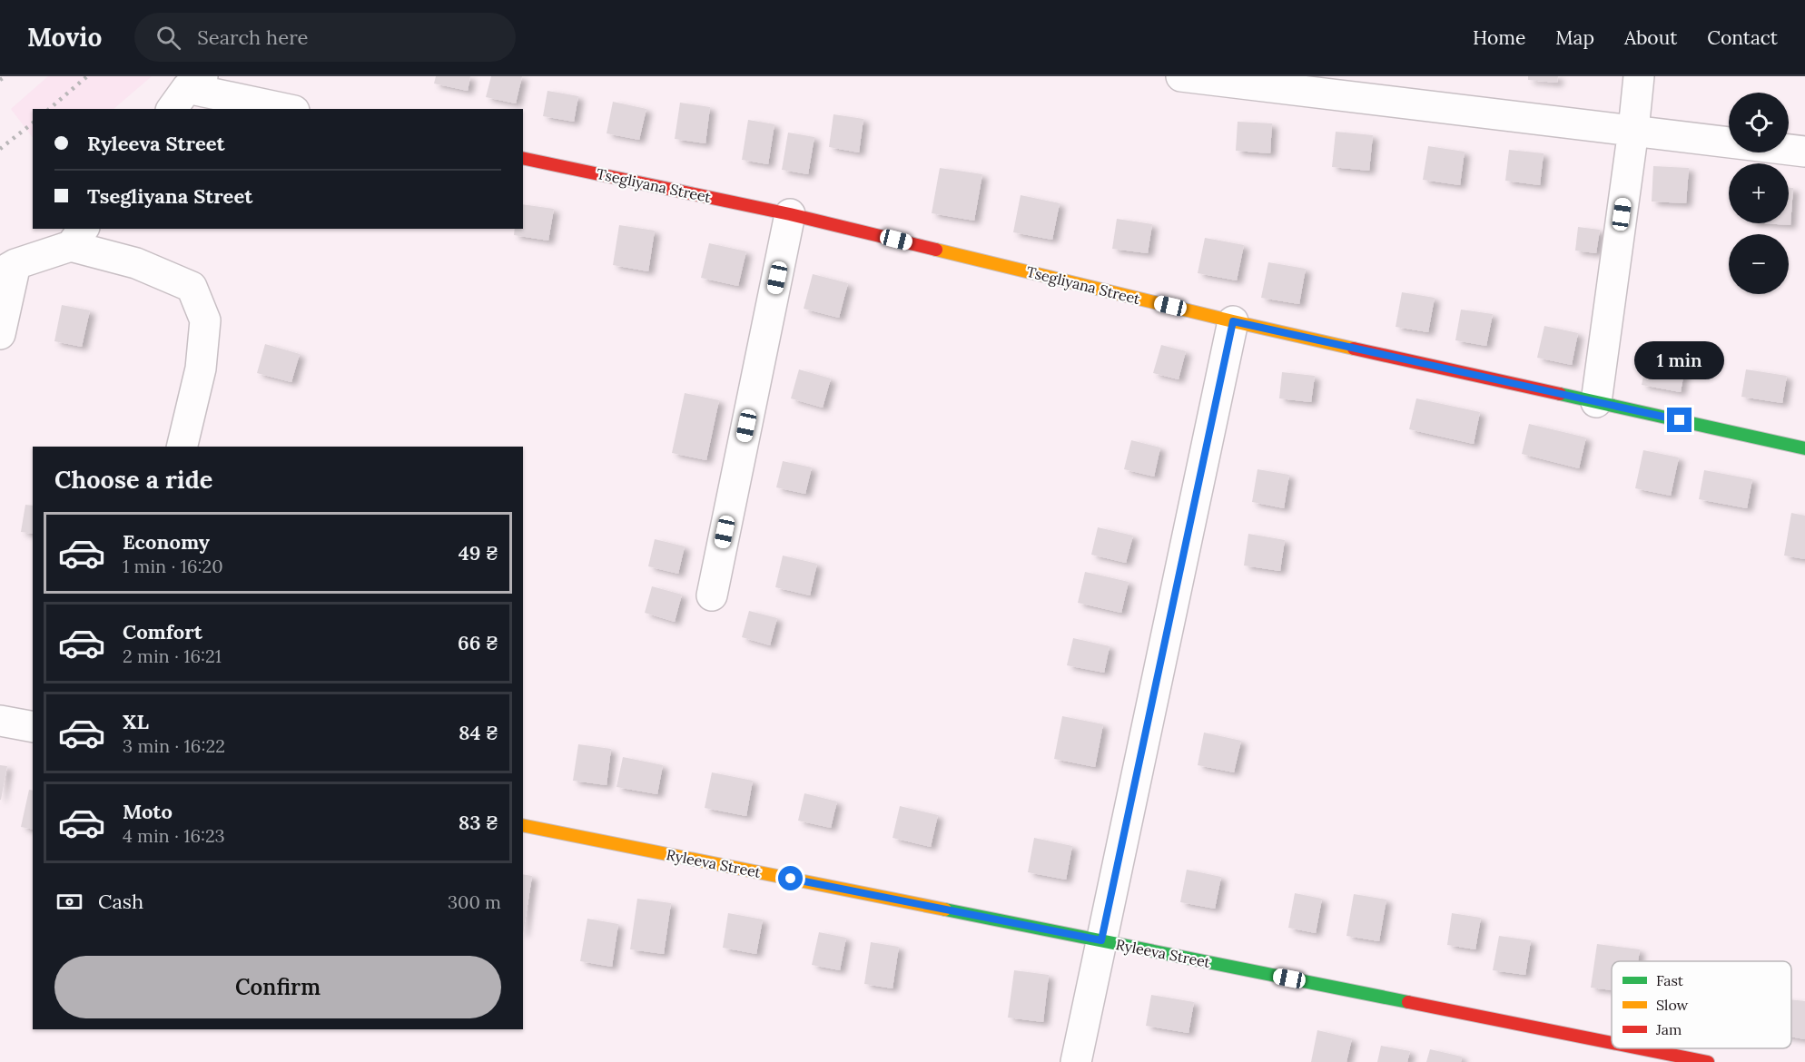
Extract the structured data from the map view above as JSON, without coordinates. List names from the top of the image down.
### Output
{
  "streets": {
    "street": ["Tsegliyana Street", "Ryleeva Street"]
  },
  "legend": ["Fast", "Slow", "Jam"],
  "page": {
    "header": "Movio",
    "search": "Search here",
    "nav": [
      "Home",
      "Map",
      "About",
      "Contact"
    ],
    "map_buttons": ["+", "−"],
    "banner": ["Ryleeva Street", "Tsegliyana Street"],
    "bubble": "1 min",
    "heading": "Choose a ride",
    "list": [
      {
        "name": "Economy",
        "note": "1 min · 16:20",
        "value": "49 ₴"
      },
      {
        "name": "Comfort",
        "note": "2 min · 16:21",
        "value": "66 ₴"
      },
      {
        "name": "XL",
        "note": "3 min · 16:22",
        "value": "84 ₴"
      },
      {
        "name": "Moto",
        "note": "4 min · 16:23",
        "value": "83 ₴"
      }
    ],
    "pay": ["Cash", "300 m"],
    "buttons": "Confirm"
  }
}
